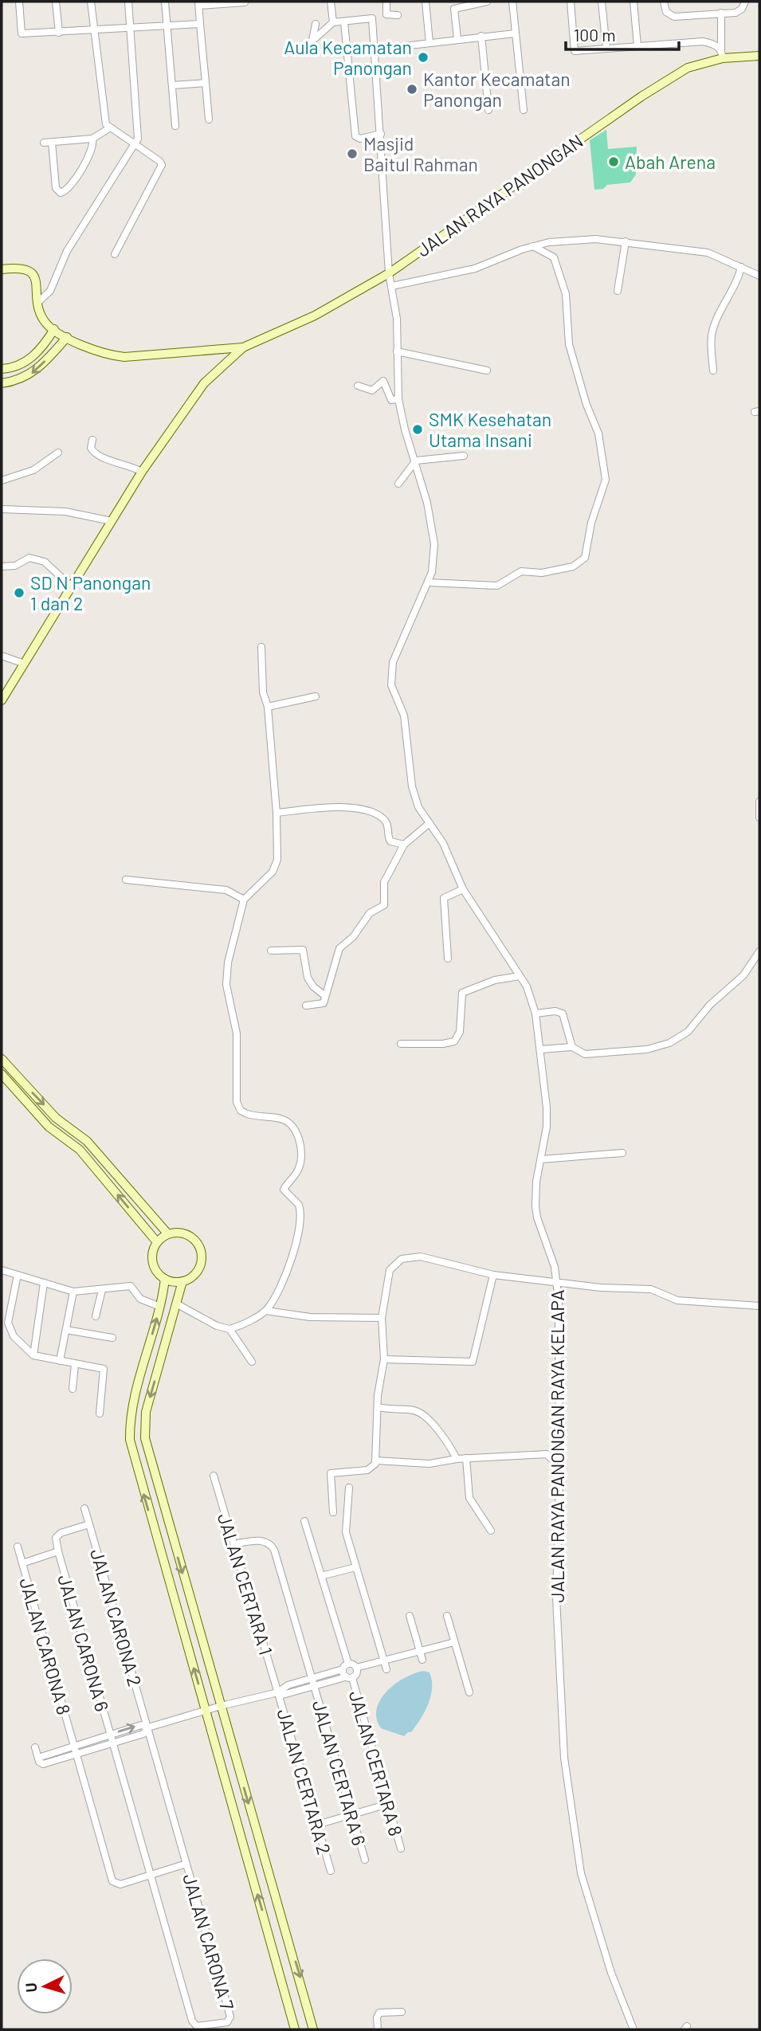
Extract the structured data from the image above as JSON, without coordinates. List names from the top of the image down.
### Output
{
  "streets": {
    "street": [
      "JALAN RAYA PANONGAN",
      "JALAN RAYA PANONGAN RAYA KELAPA",
      "JALAN CERTARA 1",
      "JALAN CARONA 2",
      "JALAN CARONA 6",
      "JALAN CARONA 8",
      "JALAN CERTARA 8",
      "JALAN CERTARA 6",
      "JALAN CERTARA 2",
      "JALAN CARONA 7"
    ]
  },
  "crossings": [
    ["JALAN RAYA PANONGAN", "JALAN RAYA PANONGAN RAYA KELAPA"],
    ["JALAN CERTARA 1", "JALAN CERTARA 6"],
    ["JALAN CERTARA 1", "JALAN CERTARA 2"],
    ["JALAN CARONA 2", "JALAN CARONA 7"],
    ["JALAN CARONA 6", "JALAN CARONA 8"],
    ["JALAN CARONA 6", "JALAN CARONA 7"]
  ],
  "places": [
    "Aula Kecamatan Panongan",
    "Kantor Kecamatan Panongan",
    "Masjid Baitul Rahman",
    "Abah Arena",
    "SMK Kesehatan Utama Insani",
    "SD N Panongan 1 dan 2"
  ],
  "scale_bar": "100 m",
  "north": "left"
}
